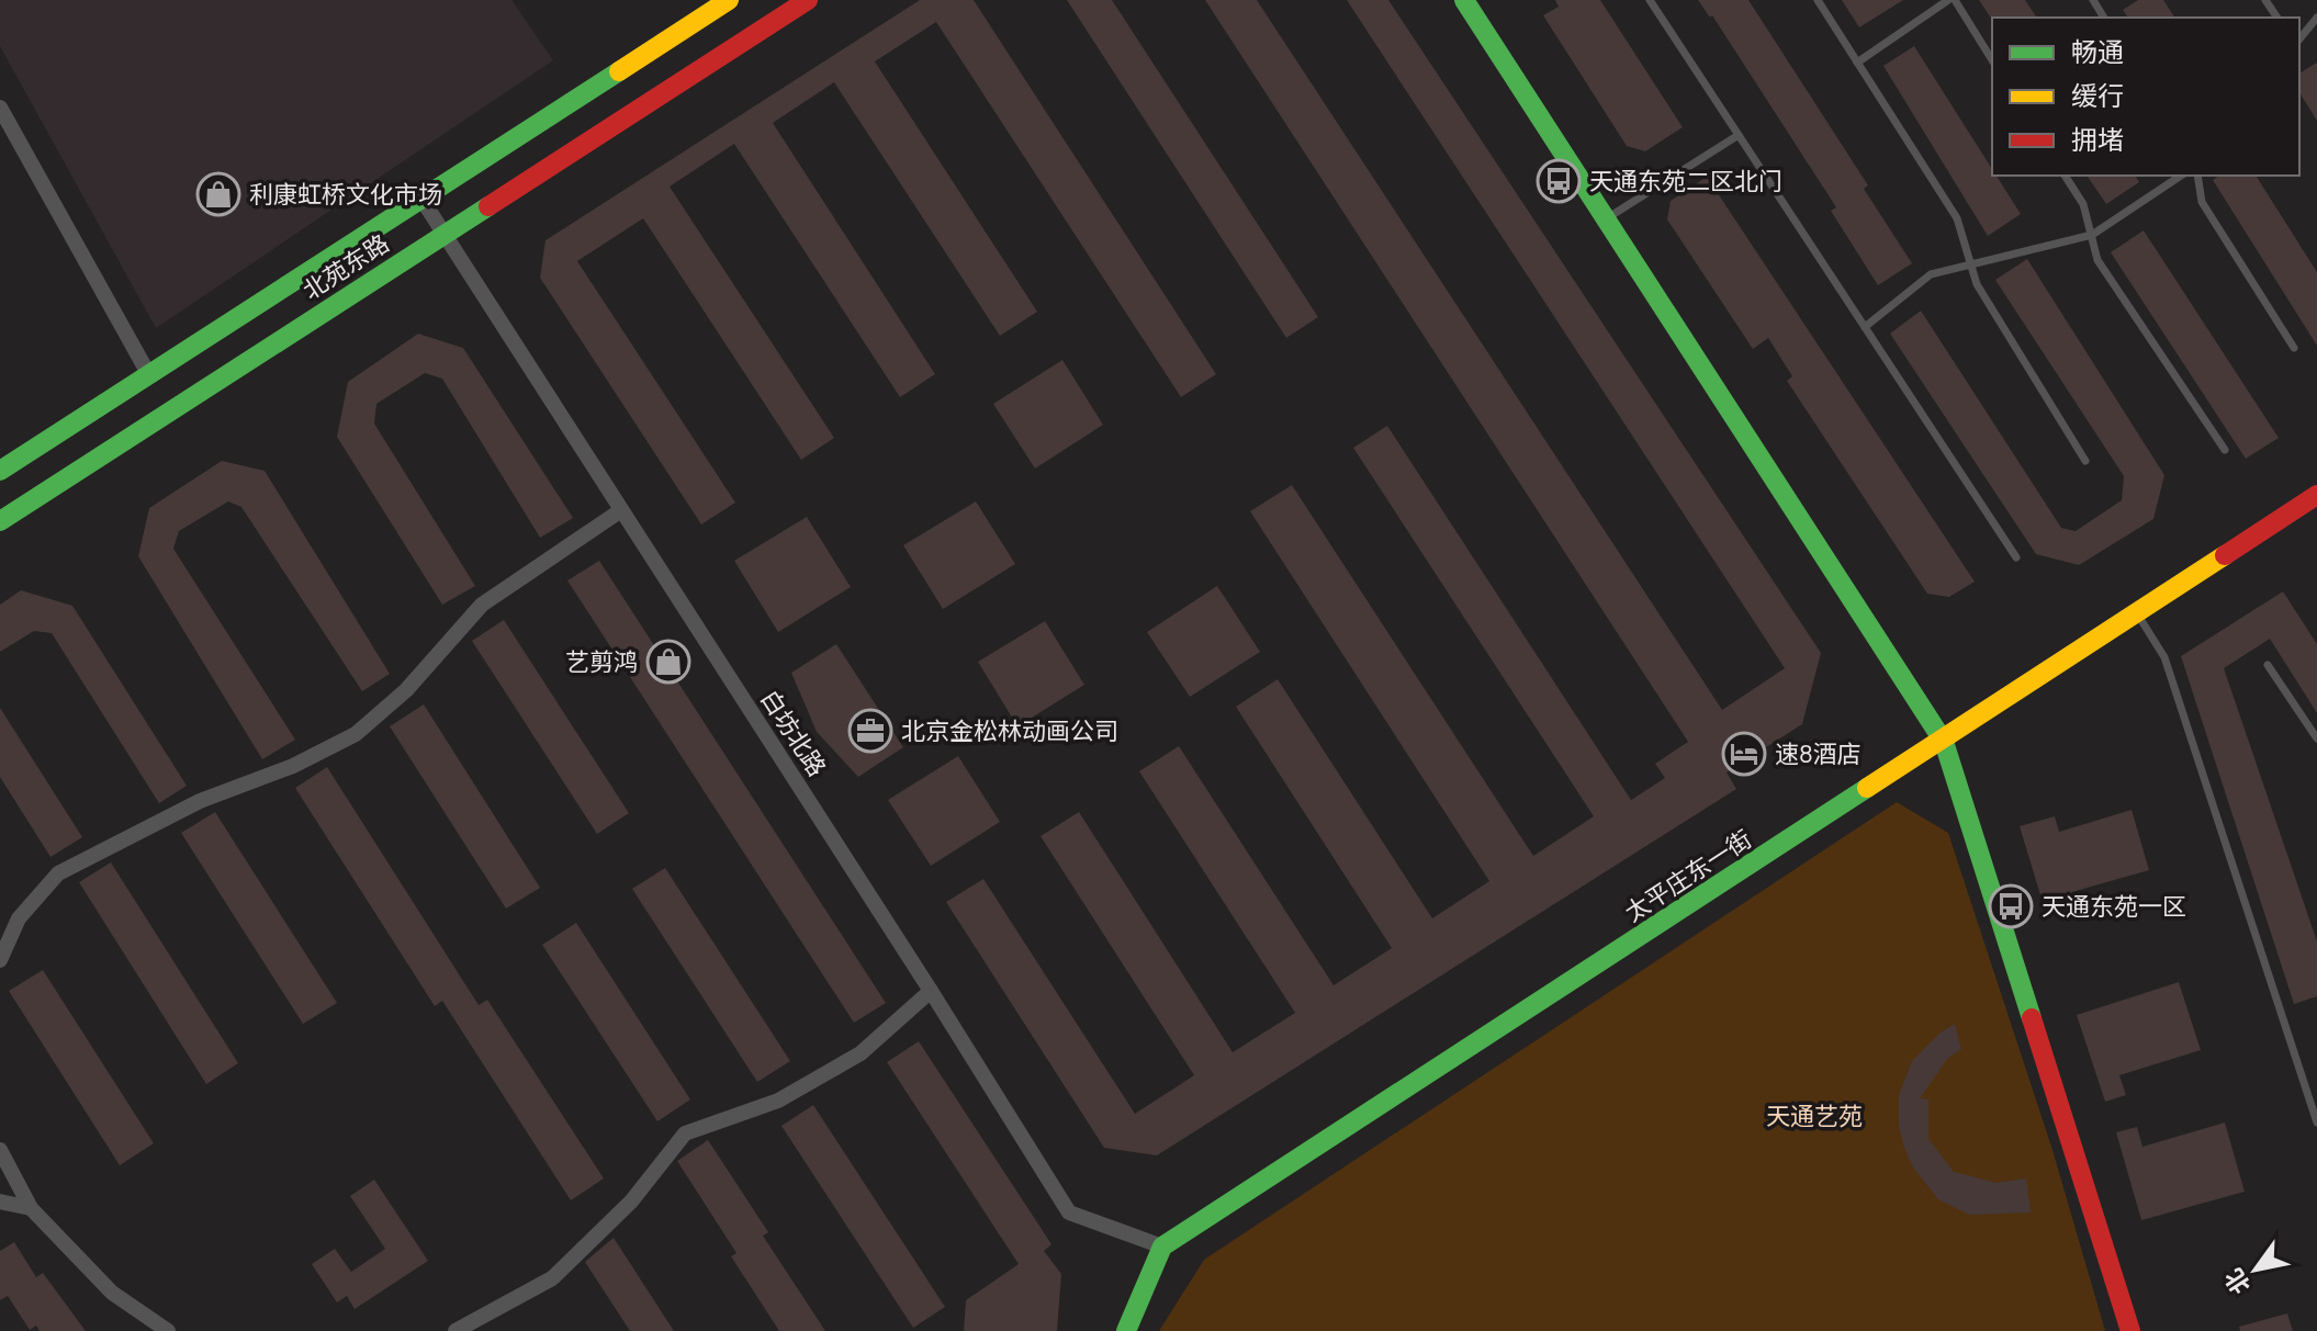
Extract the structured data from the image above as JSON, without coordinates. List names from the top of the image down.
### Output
{
  "streets": {
    "street": ["北苑东路", "白坊北路", "太平庄东一街"]
  },
  "crossings": [
    ["北苑东路", "白坊北路"],
    ["白坊北路", "太平庄东一街"]
  ],
  "parks": ["天通艺苑"],
  "places": {
    "bus stop": ["天通东苑二区北门", "天通东苑一区"],
    "shop": ["利康虹桥文化市场", "艺剪鸿"],
    "office": ["北京金松林动画公司"],
    "hotel": ["速8酒店"]
  },
  "legend": ["畅通", "缓行", "拥堵"],
  "north": "bottom left"
}
